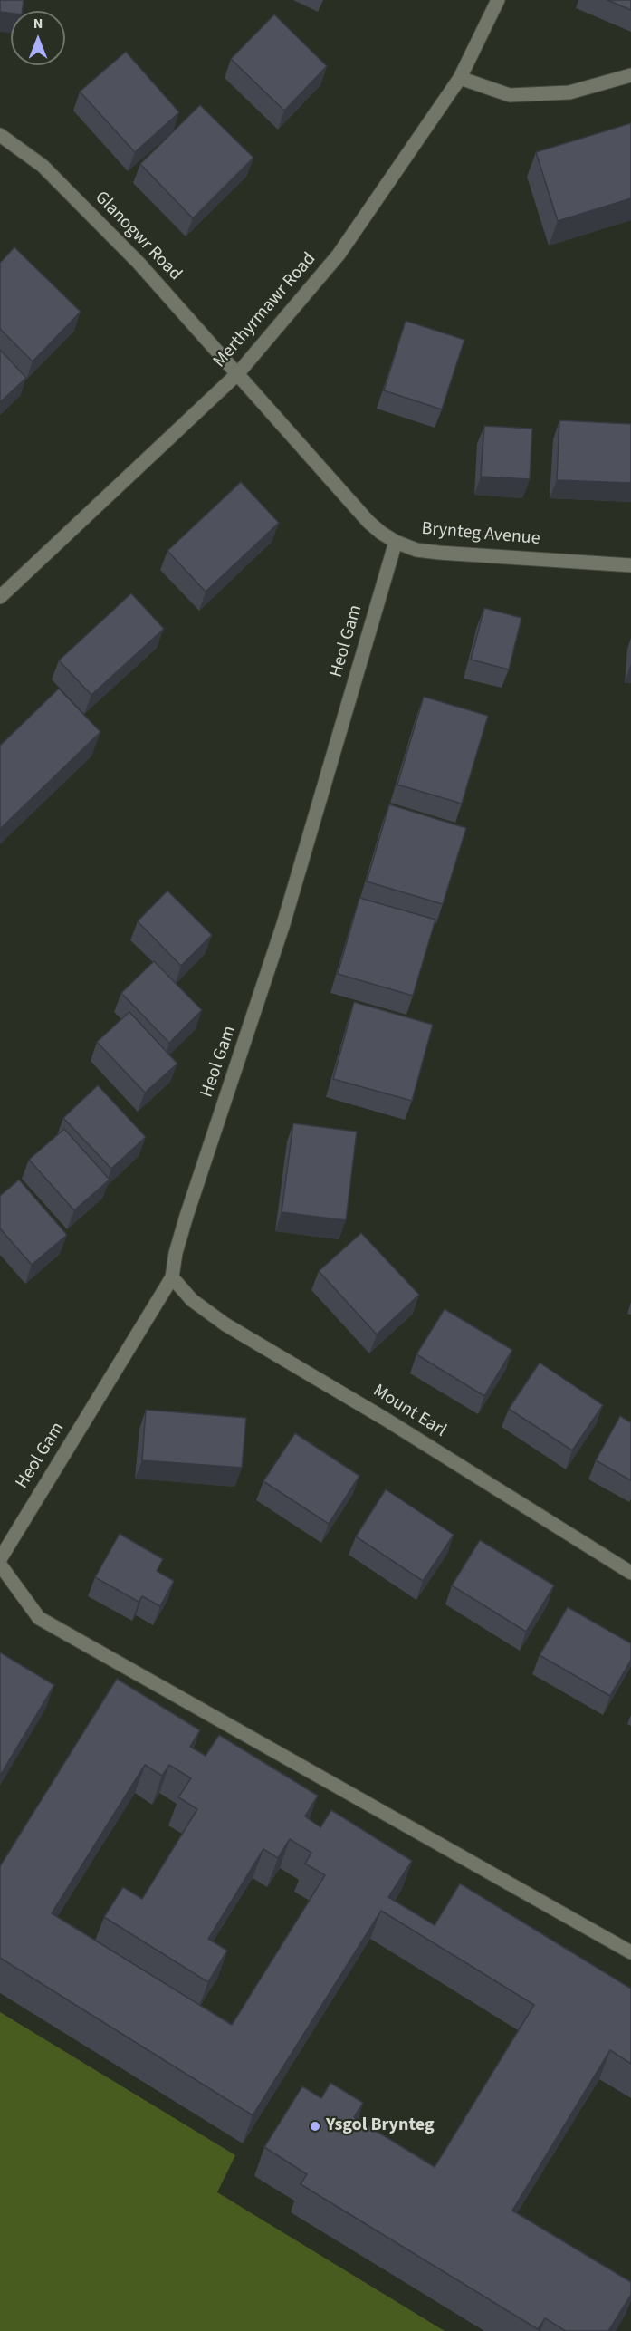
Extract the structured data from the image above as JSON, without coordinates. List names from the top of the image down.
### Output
{
  "streets": {
    "street": [
      "Glanogwr Road",
      "Merthyrmawr Road",
      "Brynteg Avenue",
      "Heol Gam",
      "Mount Earl"
    ]
  },
  "crossings": [
    ["Glanogwr Road", "Merthyrmawr Road"],
    ["Glanogwr Road", "Brynteg Avenue"],
    ["Merthyrmawr Road", "Brynteg Avenue"],
    ["Brynteg Avenue", "Heol Gam"],
    ["Heol Gam", "Mount Earl"]
  ],
  "places": ["Ysgol Brynteg"],
  "north": "top"
}
